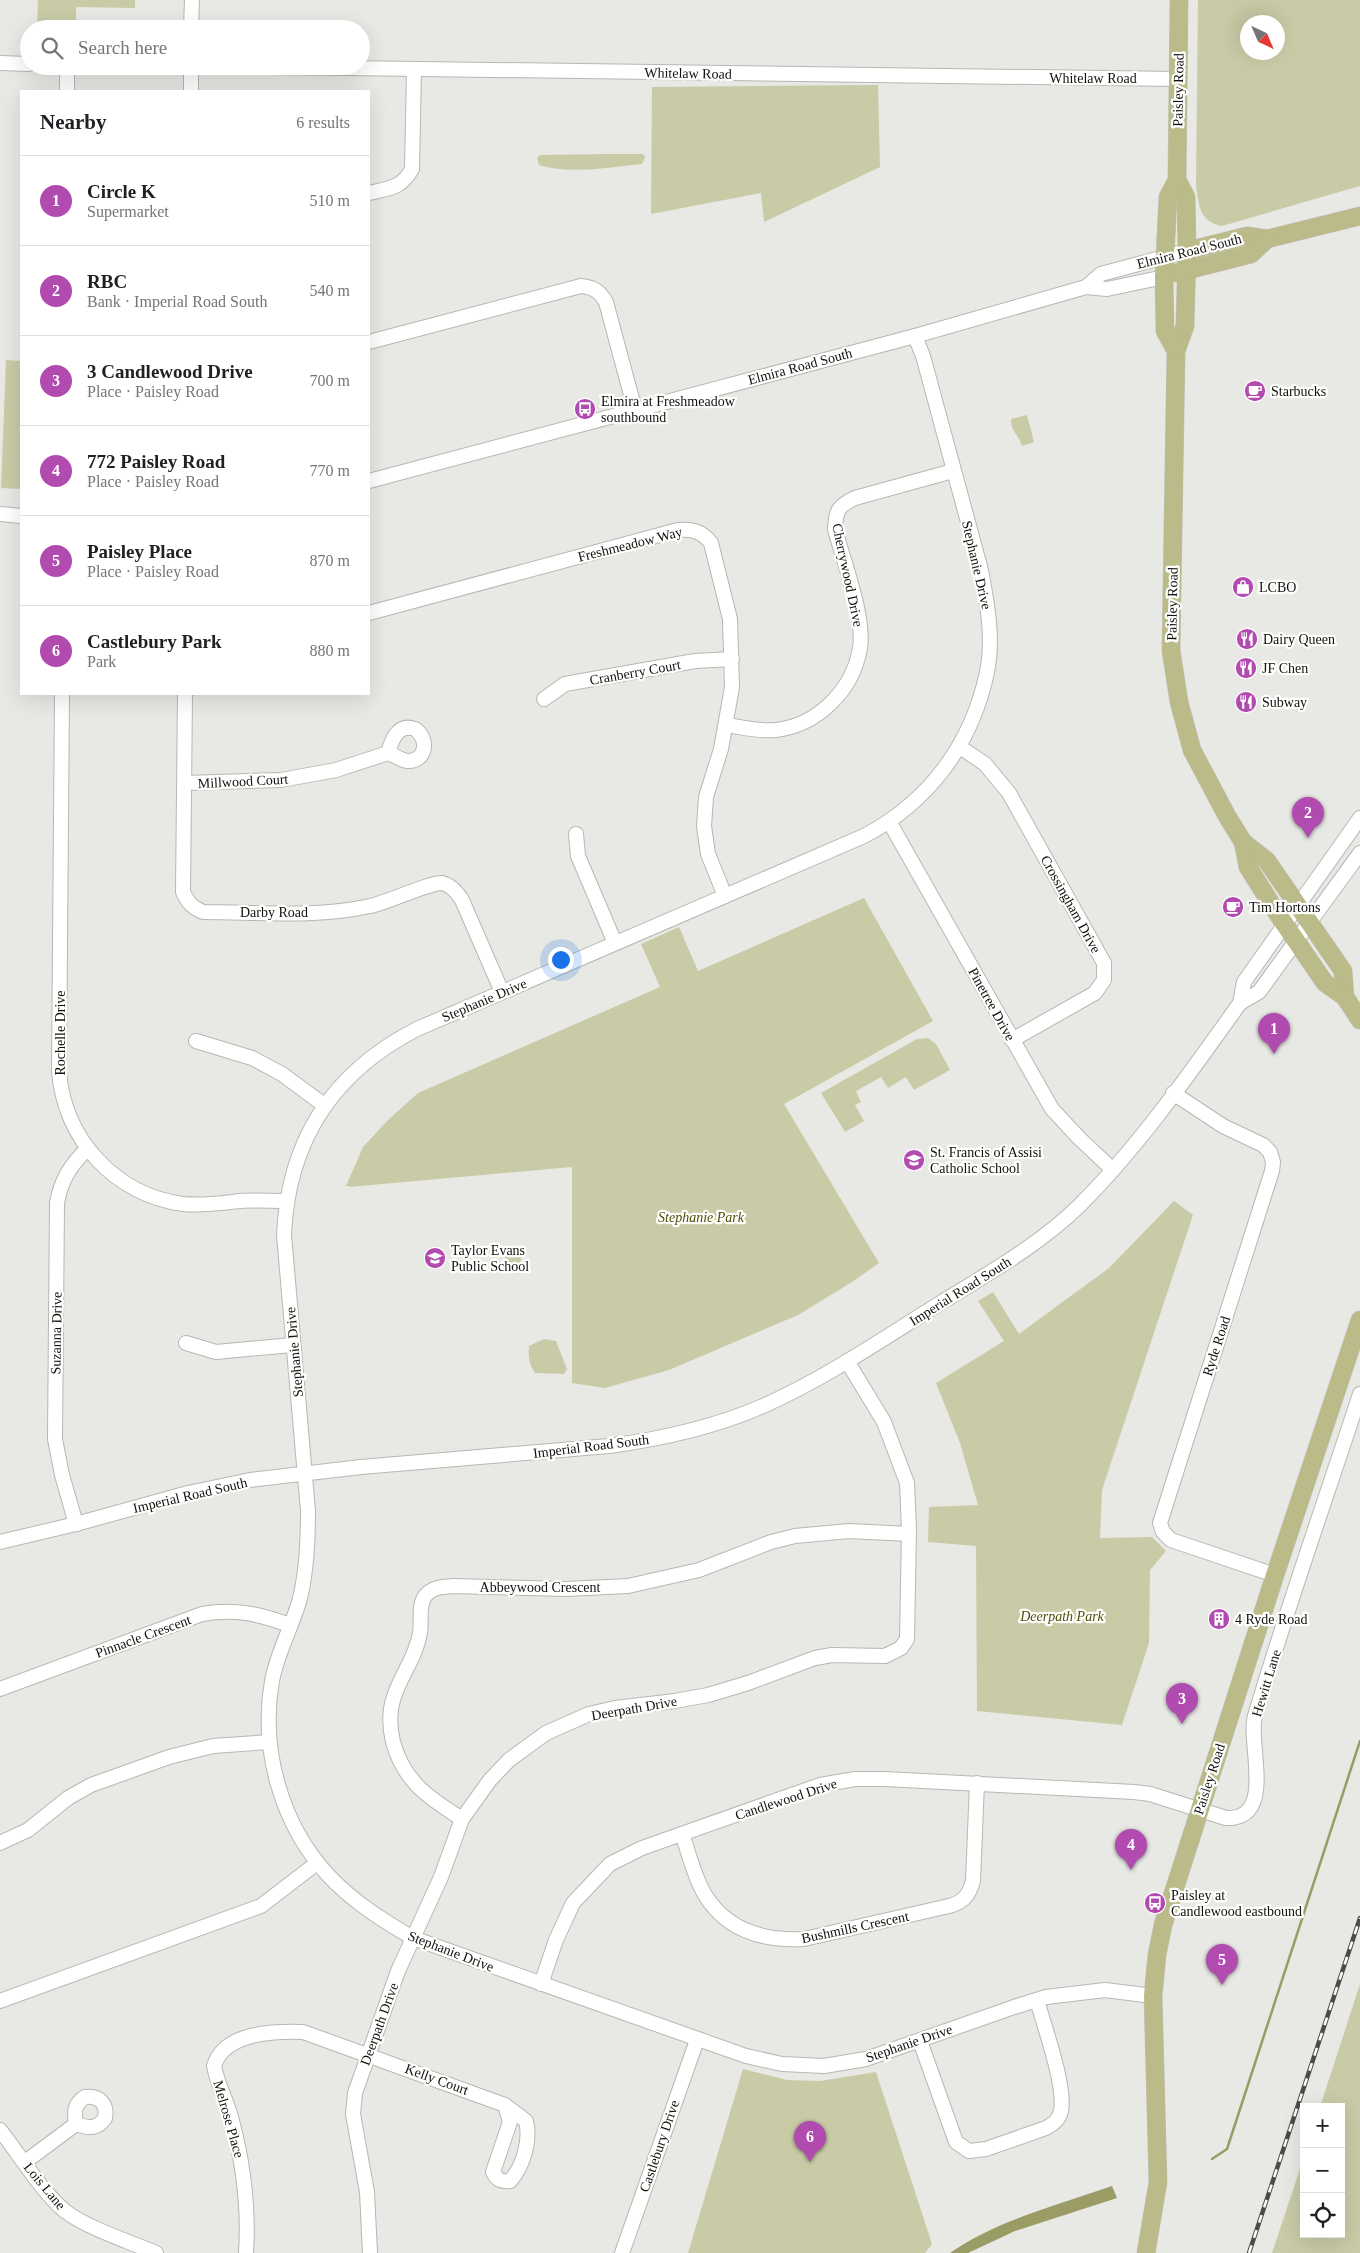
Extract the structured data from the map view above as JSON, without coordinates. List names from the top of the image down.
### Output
{
  "streets": {
    "main road": ["Paisley Road", "Elmira Road South"],
    "street": [
      "Whitelaw Road",
      "Freshmeadow Way",
      "Stephanie Drive",
      "Cherrywood Drive",
      "Cranberry Court",
      "Millwood Court",
      "Crossingham Drive",
      "Darby Road",
      "Pinetree Drive",
      "Rochelle Drive",
      "Imperial Road South",
      "Suzanna Drive",
      "Ryde Road",
      "Abbeywood Crescent",
      "Pinnacle Crescent",
      "Hewitt Lane",
      "Deerpath Drive",
      "Candlewood Drive",
      "Bushmills Crescent",
      "Kelly Court",
      "Melrose Place",
      "Castlebury Drive",
      "Lois Lane"
    ]
  },
  "crossings": [
    ["Whitelaw Road", "Paisley Road"],
    ["Paisley Road", "Elmira Road South"],
    ["Paisley Road", "Stephanie Drive"],
    ["Paisley Road", "Imperial Road South"],
    ["Paisley Road", "Ryde Road"],
    ["Paisley Road", "Hewitt Lane"],
    ["Paisley Road", "Candlewood Drive"],
    ["Elmira Road South", "Stephanie Drive"],
    ["Freshmeadow Way", "Stephanie Drive"],
    ["Freshmeadow Way", "Cherrywood Drive"],
    ["Freshmeadow Way", "Cranberry Court"],
    ["Stephanie Drive", "Cherrywood Drive"],
    ["Stephanie Drive", "Crossingham Drive"],
    ["Stephanie Drive", "Darby Road"],
    ["Stephanie Drive", "Pinetree Drive"],
    ["Stephanie Drive", "Rochelle Drive"],
    ["Stephanie Drive", "Imperial Road South"],
    ["Stephanie Drive", "Pinnacle Crescent"],
    ["Stephanie Drive", "Deerpath Drive"],
    ["Stephanie Drive", "Candlewood Drive"],
    ["Stephanie Drive", "Castlebury Drive"],
    ["Millwood Court", "Darby Road"],
    ["Crossingham Drive", "Pinetree Drive"],
    ["Pinetree Drive", "Imperial Road South"],
    ["Rochelle Drive", "Suzanna Drive"],
    ["Imperial Road South", "Suzanna Drive"],
    ["Imperial Road South", "Ryde Road"],
    ["Imperial Road South", "Deerpath Drive"],
    ["Abbeywood Crescent", "Deerpath Drive"],
    ["Hewitt Lane", "Candlewood Drive"],
    ["Deerpath Drive", "Kelly Court"],
    ["Deerpath Drive", "Melrose Place"],
    ["Candlewood Drive", "Bushmills Crescent"],
    ["Kelly Court", "Melrose Place"]
  ],
  "parks": ["Stephanie Park", "Deerpath Park"],
  "places": {
    "cafe": ["Starbucks", "Tim Hortons"],
    "bus stop": ["Elmira at Freshmeadow southbound", "Paisley at Candlewood eastbound"],
    "shop": ["LCBO"],
    "restaurant": ["Dairy Queen", "JF Chen", "Subway"],
    "school or university": ["St. Francis of Assisi Catholic School", "Taylor Evans Public School"],
    "building": ["4 Ryde Road"]
  },
  "north": "bottom right",
  "page": {
    "search": "Search here",
    "heading": ["Nearby", "6 results"],
    "list": [
      {
        "mark": "1",
        "name": "Circle K",
        "note": "Supermarket",
        "value": "510 m"
      },
      {
        "mark": "2",
        "name": "RBC",
        "note": "Bank · Imperial Road South",
        "value": "540 m"
      },
      {
        "mark": "3",
        "name": "3 Candlewood Drive",
        "note": "Place · Paisley Road",
        "value": "700 m"
      },
      {
        "mark": "4",
        "name": "772 Paisley Road",
        "note": "Place · Paisley Road",
        "value": "770 m"
      },
      {
        "mark": "5",
        "name": "Paisley Place",
        "note": "Place · Paisley Road",
        "value": "870 m"
      },
      {
        "mark": "6",
        "name": "Castlebury Park",
        "note": "Park",
        "value": "880 m"
      }
    ],
    "pins": [
      "2",
      "1",
      "3",
      "4",
      "5",
      "6"
    ],
    "map_buttons": ["+", "−"]
  }
}
